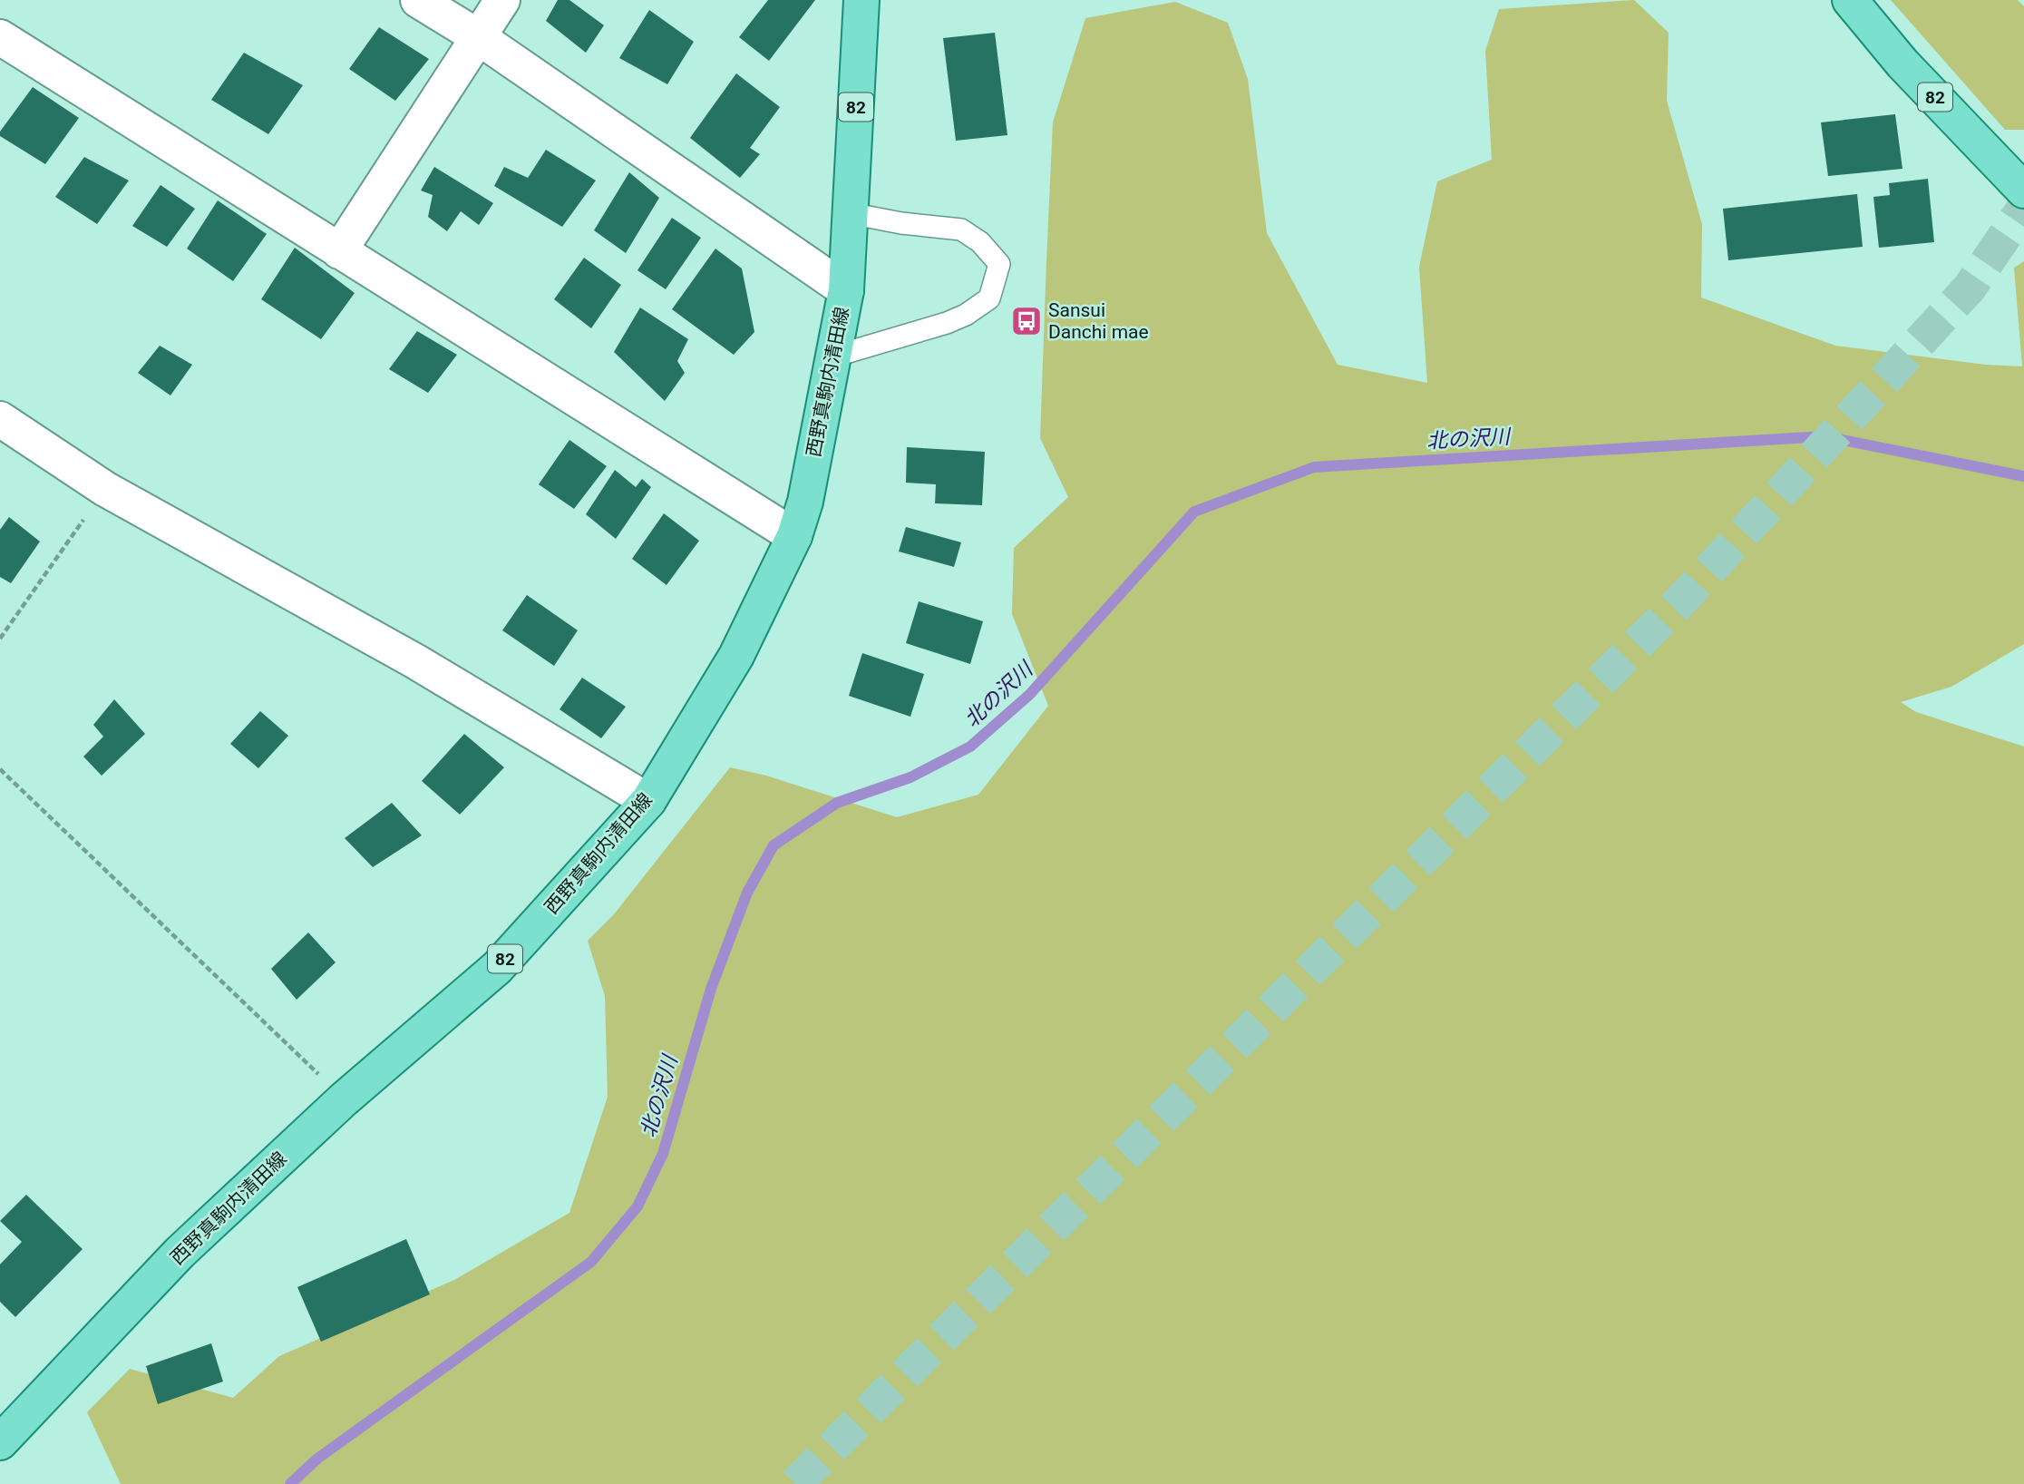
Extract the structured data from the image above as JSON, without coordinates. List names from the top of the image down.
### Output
{
  "streets": {
    "main road": ["82", "西野真駒内清田線"]
  },
  "water": ["北の沢川"],
  "places": {
    "bus stop": ["Sansui Danchi mae"]
  }
}
